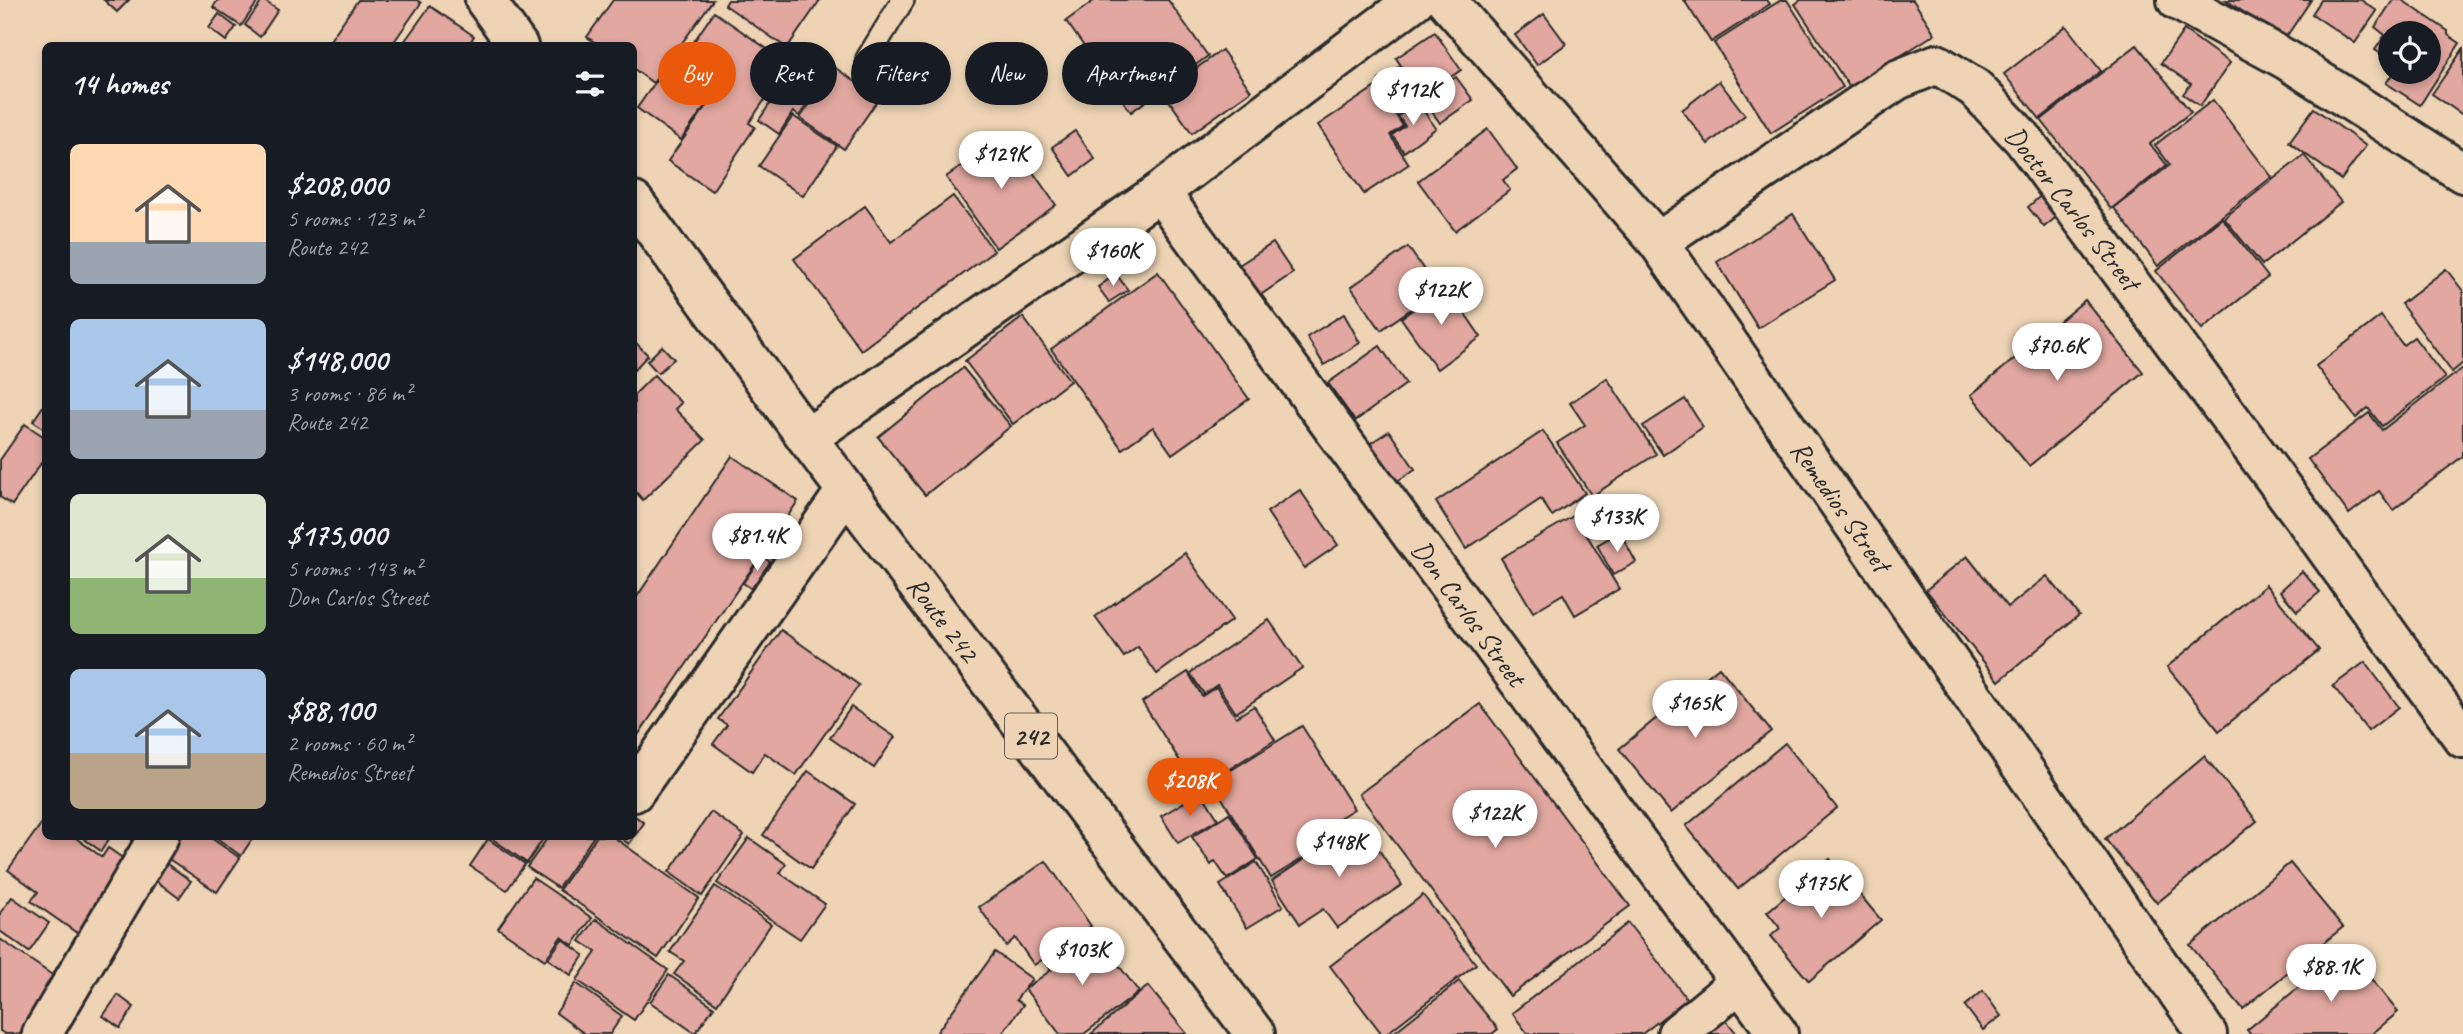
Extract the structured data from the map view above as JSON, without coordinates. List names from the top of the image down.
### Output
{
  "streets": {
    "street": [
      "Doctor Carlos Street",
      "Remedios Street",
      "Don Carlos Street",
      "Route 242",
      "242"
    ]
  },
  "crossings": [
    ["Doctor Carlos Street", "Remedios Street"]
  ],
  "page": {
    "chip": [
      "Buy",
      "Rent",
      "Filters",
      "New",
      "Apartment"
    ],
    "heading": "14 homes",
    "price": [
      "$112K",
      "$129K",
      "$160K",
      "$122K",
      "$70.6K",
      "$133K",
      "$81.4K",
      "$165K",
      "$208K",
      "$122K",
      "$148K",
      "$175K",
      "$103K",
      "$88.1K"
    ],
    "list": [
      {
        "name": "$208,000",
        "note": "5 rooms · 123 m² · Route 242"
      },
      {
        "name": "$148,000",
        "note": "3 rooms · 86 m² · Route 242"
      },
      {
        "name": "$175,000",
        "note": "5 rooms · 143 m² · Don Carlos Street"
      },
      {
        "name": "$88,100",
        "note": "2 rooms · 60 m² · Remedios Street"
      }
    ]
  }
}
